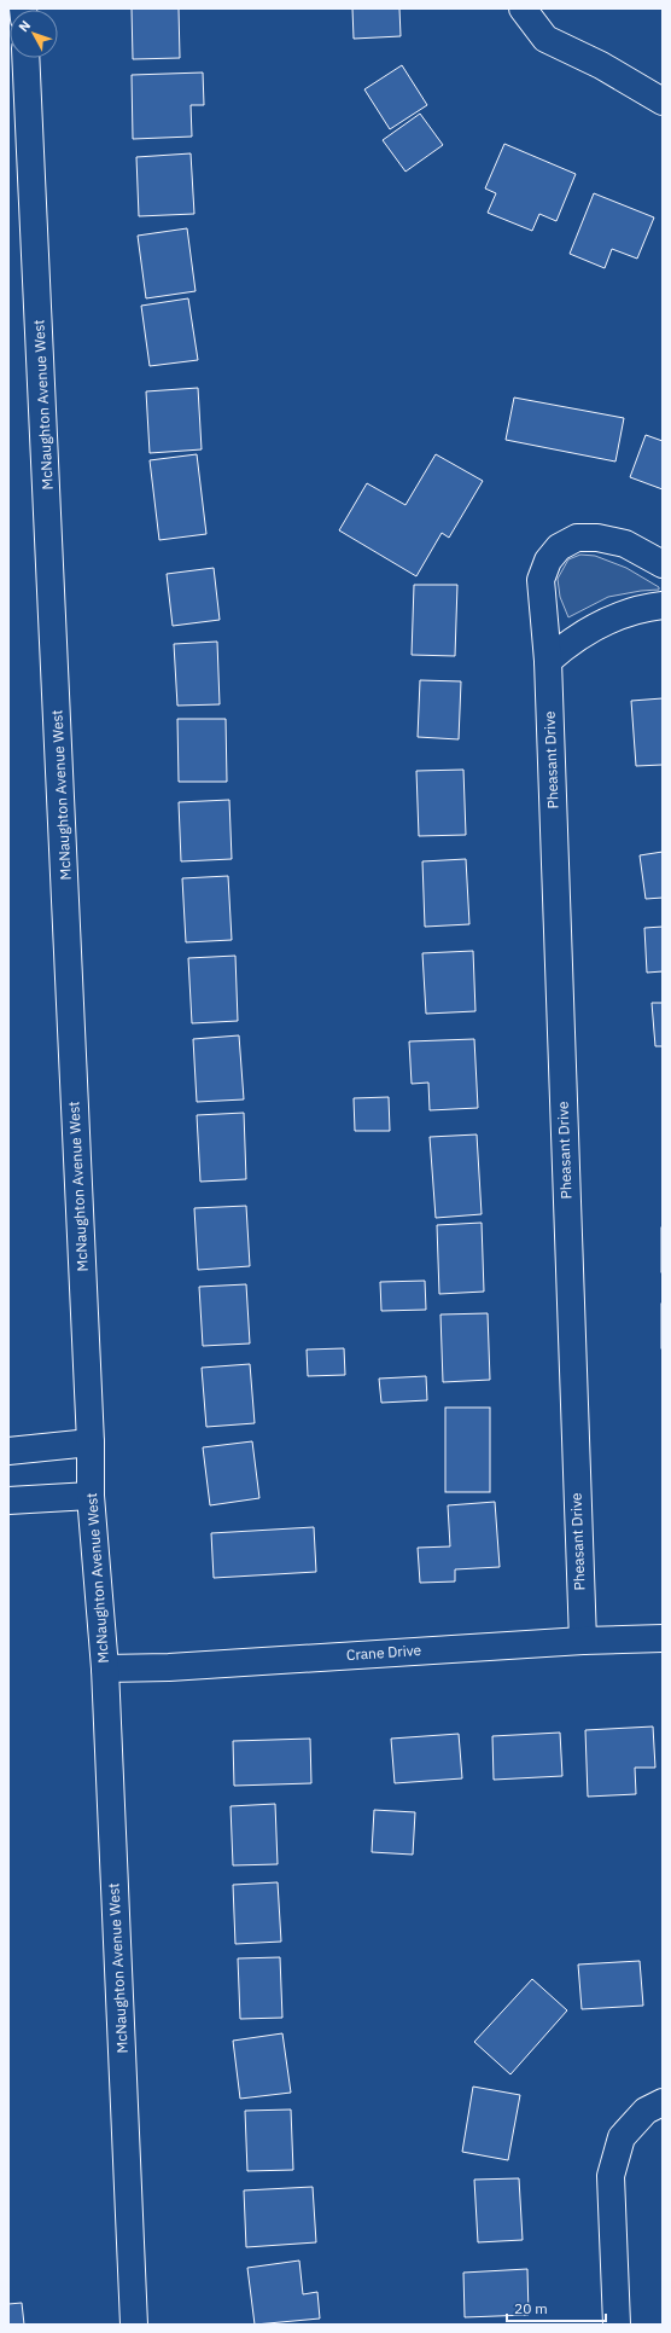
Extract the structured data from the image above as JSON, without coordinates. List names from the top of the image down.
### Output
{
  "streets": {
    "street": ["McNaughton Avenue West", "Pheasant Drive", "Crane Drive"]
  },
  "crossings": [
    ["McNaughton Avenue West", "Crane Drive"],
    ["Pheasant Drive", "Crane Drive"]
  ],
  "scale_bar": "20 m",
  "north": "top left"
}
